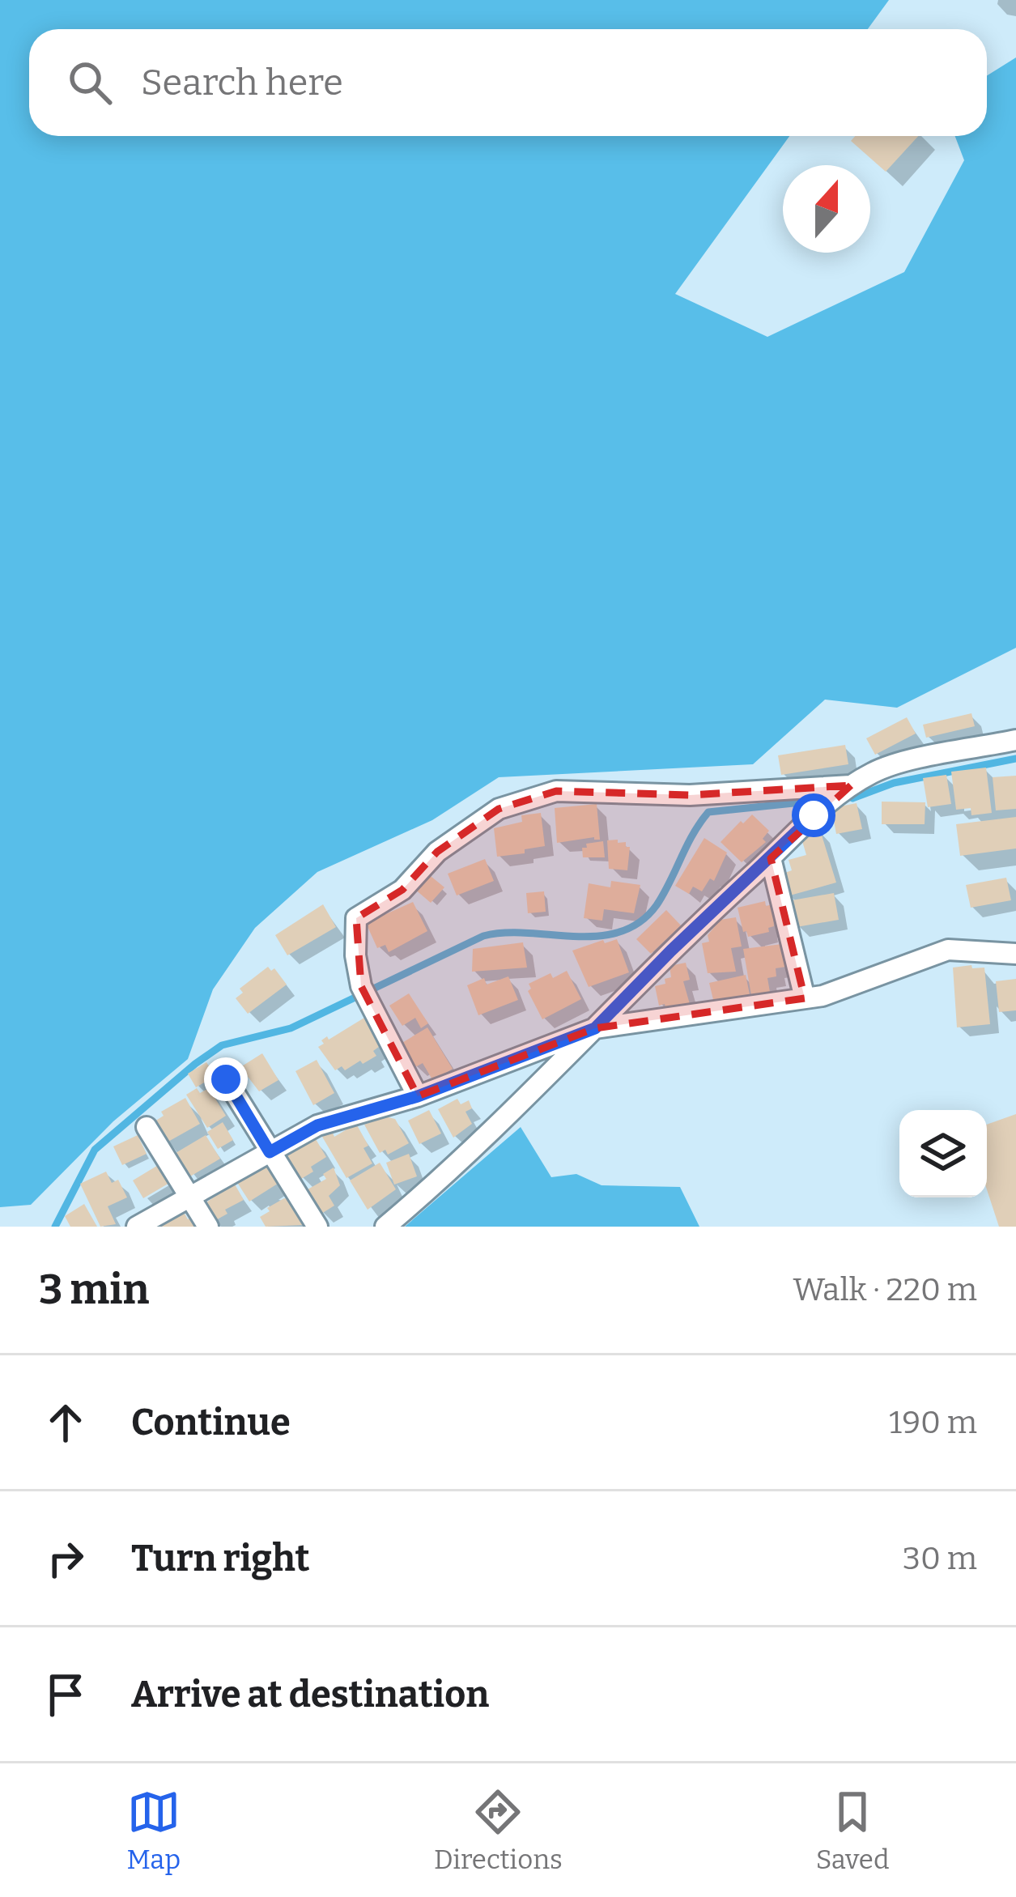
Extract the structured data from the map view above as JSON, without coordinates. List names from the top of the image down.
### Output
{
  "north": "top",
  "page": {
    "search": "Search here",
    "heading": ["3 min", "Walk · 220 m"],
    "list": [
      ["Continue", "190 m"],
      ["Turn right", "30 m"],
      "Arrive at destination"
    ],
    "nav": ["Map", "Directions", "Saved"]
  }
}
